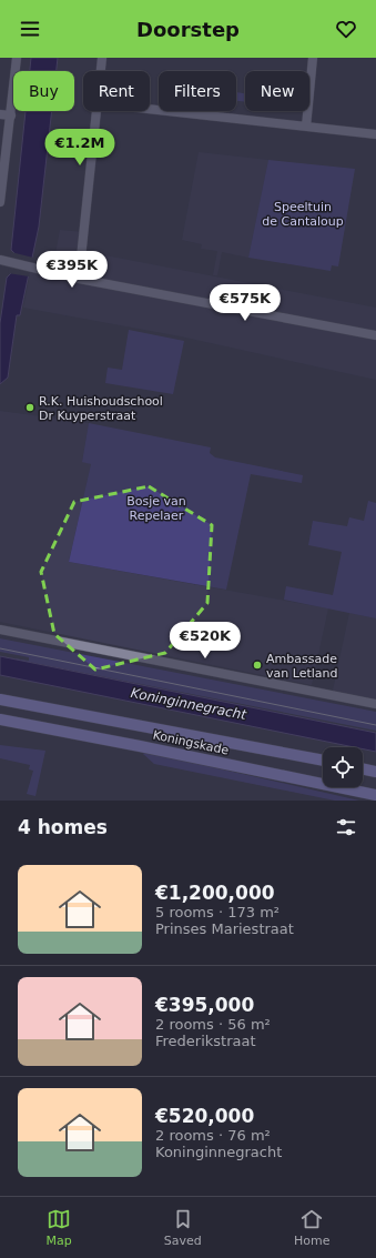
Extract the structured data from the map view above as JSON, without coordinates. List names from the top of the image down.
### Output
{
  "streets": {
    "main road": ["Koningskade"]
  },
  "water": ["Koninginnegracht"],
  "parks": ["Speeltuin de Cantaloup", "Bosje van Repelaer"],
  "places": ["R.K. Huishoudschool Dr Kuyperstraat", "Ambassade van Letland"],
  "page": {
    "header": "Doorstep",
    "chip": [
      "Buy",
      "Rent",
      "Filters",
      "New"
    ],
    "price": [
      "€1.2M",
      "€395K",
      "€575K",
      "€520K"
    ],
    "heading": "4 homes",
    "list": [
      {
        "name": "€1,200,000",
        "note": "5 rooms · 173 m² · Prinses Mariestraat"
      },
      {
        "name": "€395,000",
        "note": "2 rooms · 56 m² · Frederikstraat"
      },
      {
        "name": "€520,000",
        "note": "2 rooms · 76 m² · Koninginnegracht"
      }
    ],
    "tabs": ["Map", "Saved", "Home"]
  }
}
